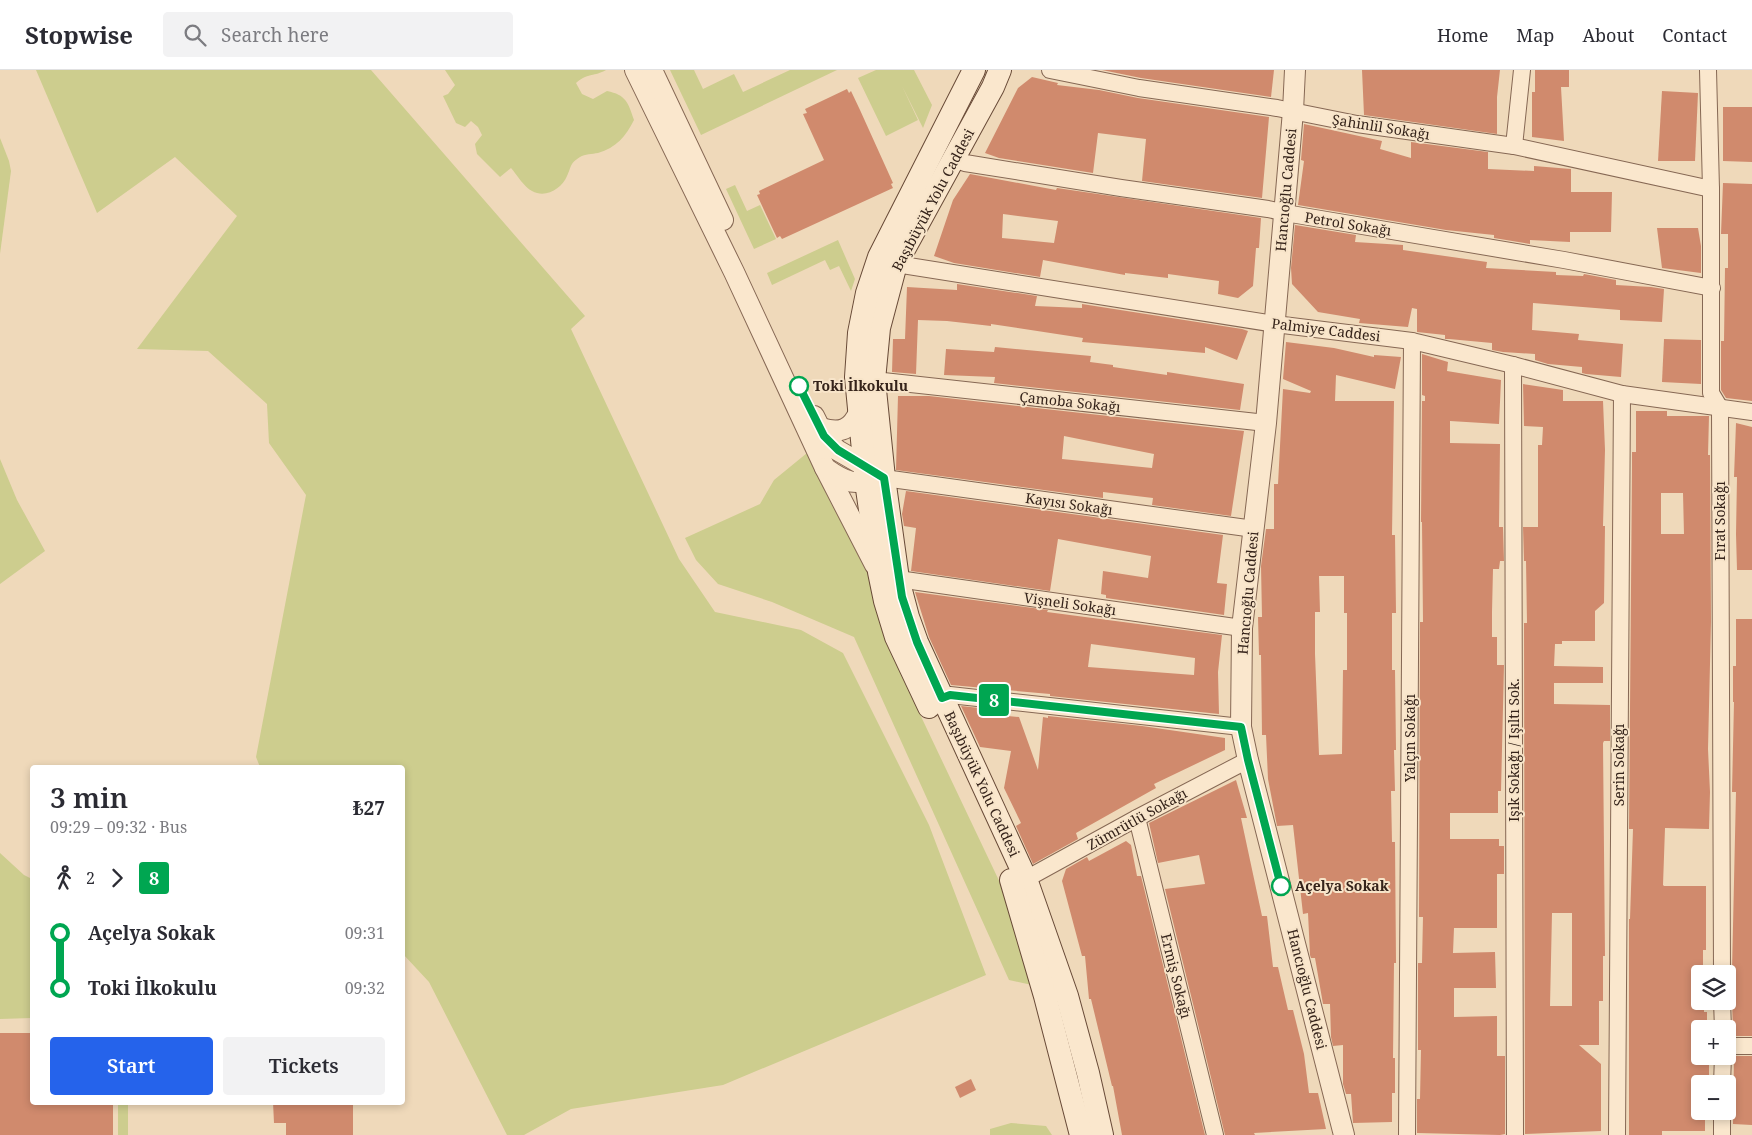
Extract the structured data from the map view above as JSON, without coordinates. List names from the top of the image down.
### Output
{
  "streets": {
    "main road": ["Başıbüyük Yolu Caddesi"],
    "street": [
      "Şahinlil Sokağı",
      "Hancıoğlu Caddesi",
      "Petrol Sokağı",
      "Palmiye Caddesi",
      "Çamoba Sokağı",
      "Kayısı Sokağı",
      "Fırat Sokağı",
      "Vişneli Sokağı",
      "Yalçın Sokağı",
      "Işık Sokağı / Işıltı Sok.",
      "Serin Sokağı",
      "Zümrütlü Sokağı",
      "Ermiş Sokağı"
    ]
  },
  "crossings": [
    ["Şahinlil Sokağı", "Hancıoğlu Caddesi"],
    ["Şahinlil Sokağı", "Fırat Sokağı"],
    ["Hancıoğlu Caddesi", "Petrol Sokağı"],
    ["Hancıoğlu Caddesi", "Palmiye Caddesi"],
    ["Hancıoğlu Caddesi", "Çamoba Sokağı"],
    ["Hancıoğlu Caddesi", "Kayısı Sokağı"],
    ["Hancıoğlu Caddesi", "Vişneli Sokağı"],
    ["Hancıoğlu Caddesi", "Zümrütlü Sokağı"],
    ["Başıbüyük Yolu Caddesi", "Petrol Sokağı"],
    ["Başıbüyük Yolu Caddesi", "Palmiye Caddesi"],
    ["Başıbüyük Yolu Caddesi", "Çamoba Sokağı"],
    ["Başıbüyük Yolu Caddesi", "Kayısı Sokağı"],
    ["Başıbüyük Yolu Caddesi", "Vişneli Sokağı"],
    ["Başıbüyük Yolu Caddesi", "Zümrütlü Sokağı"],
    ["Petrol Sokağı", "Fırat Sokağı"],
    ["Palmiye Caddesi", "Fırat Sokağı"],
    ["Palmiye Caddesi", "Yalçın Sokağı"],
    ["Palmiye Caddesi", "Işık Sokağı / Işıltı Sok."],
    ["Palmiye Caddesi", "Serin Sokağı"],
    ["Zümrütlü Sokağı", "Ermiş Sokağı"]
  ],
  "places": ["Toki İlkokulu", "Açelya Sokak"],
  "lines": ["bus line 8"],
  "page": {
    "header": "Stopwise",
    "search": "Search here",
    "nav": [
      "Home",
      "Map",
      "About",
      "Contact"
    ],
    "on_map": "8",
    "heading": ["3 min", "09:29 – 09:32 · Bus", "₺27"],
    "legs": ["2", "8"],
    "list": [
      {
        "name": "Açelya Sokak",
        "value": "09:31"
      },
      {
        "name": "Toki İlkokulu",
        "value": "09:32"
      }
    ],
    "map_buttons": ["+", "−"],
    "buttons": ["Start", "Tickets"]
  }
}
